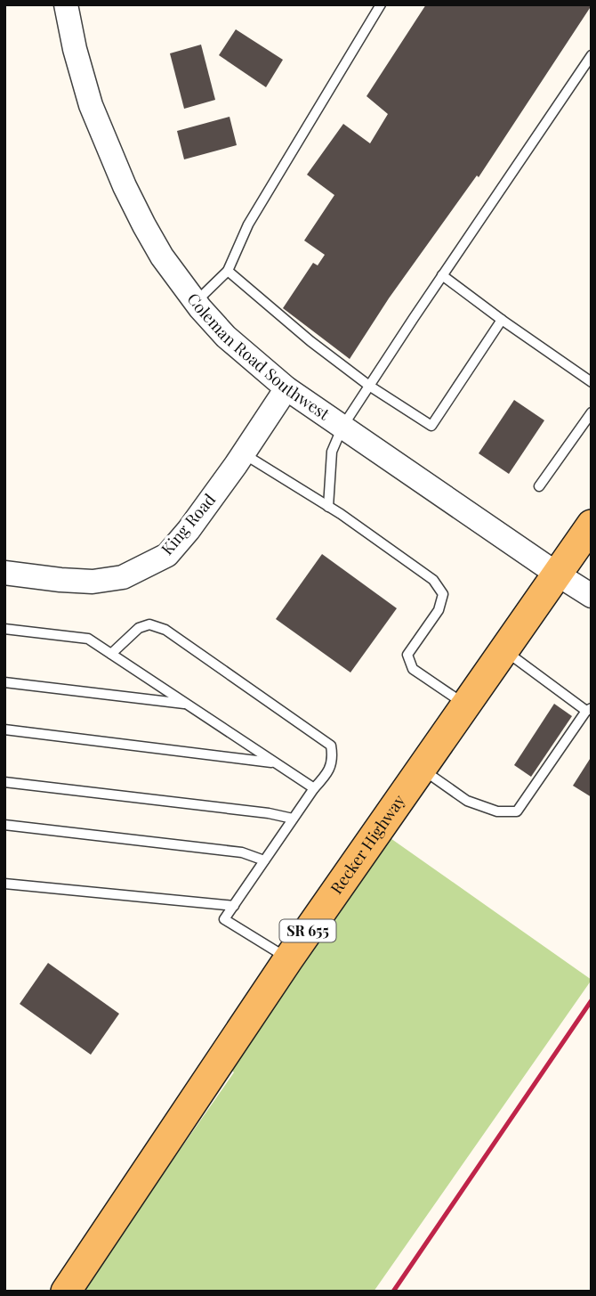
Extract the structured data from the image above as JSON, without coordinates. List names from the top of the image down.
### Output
{
  "streets": {
    "main road": ["Recker Highway", "SR 655"],
    "street": ["Coleman Road Southwest", "King Road"]
  },
  "crossings": [
    ["Coleman Road Southwest", "King Road"],
    ["Coleman Road Southwest", "Recker Highway"]
  ]
}
